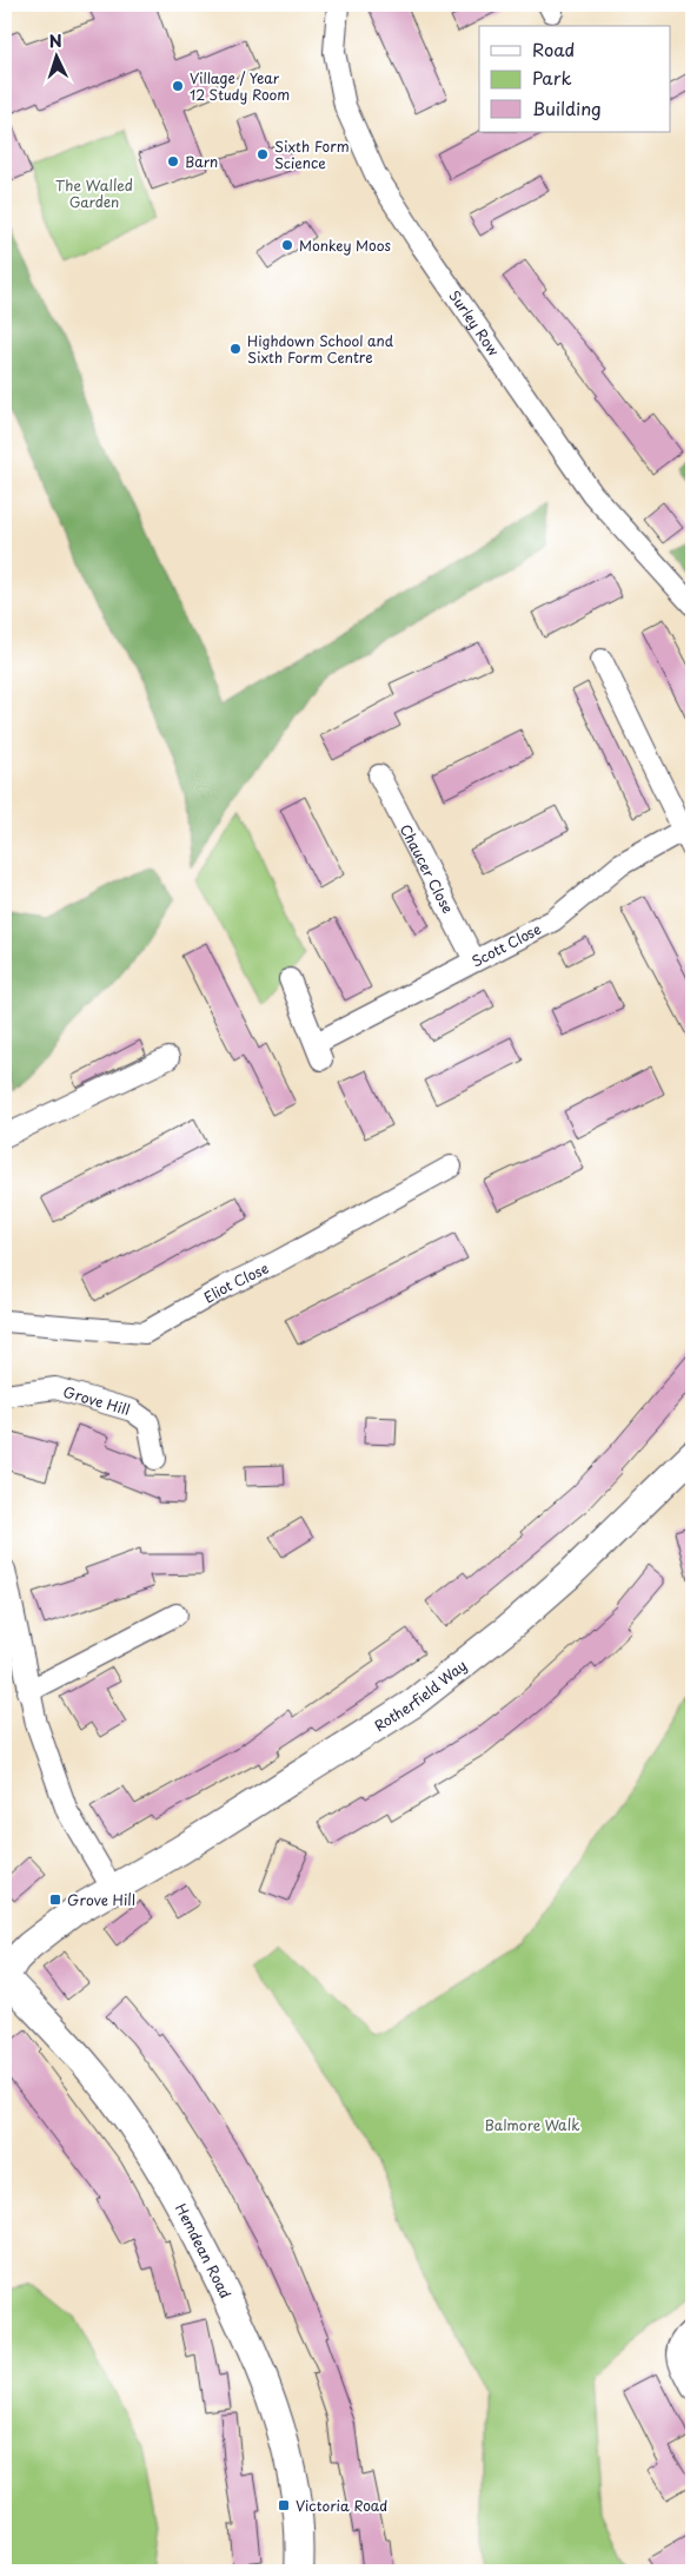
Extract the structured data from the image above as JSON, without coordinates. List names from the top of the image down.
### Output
{
  "streets": {
    "street": [
      "Surley Row",
      "Chaucer Close",
      "Scott Close",
      "Eliot Close",
      "Grove Hill",
      "Rotherfield Way",
      "Hemdean Road"
    ]
  },
  "crossings": [
    ["Chaucer Close", "Scott Close"]
  ],
  "parks": ["The Walled Garden", "Balmore Walk"],
  "places": {
    "other": [
      "Village / Year 12 Study Room",
      "Sixth Form Science",
      "Barn",
      "Monkey Moos",
      "Highdown School and Sixth Form Centre"
    ],
    "transit": ["Grove Hill", "Victoria Road"]
  },
  "legend": ["Road", "Park", "Building"],
  "north": "top"
}
